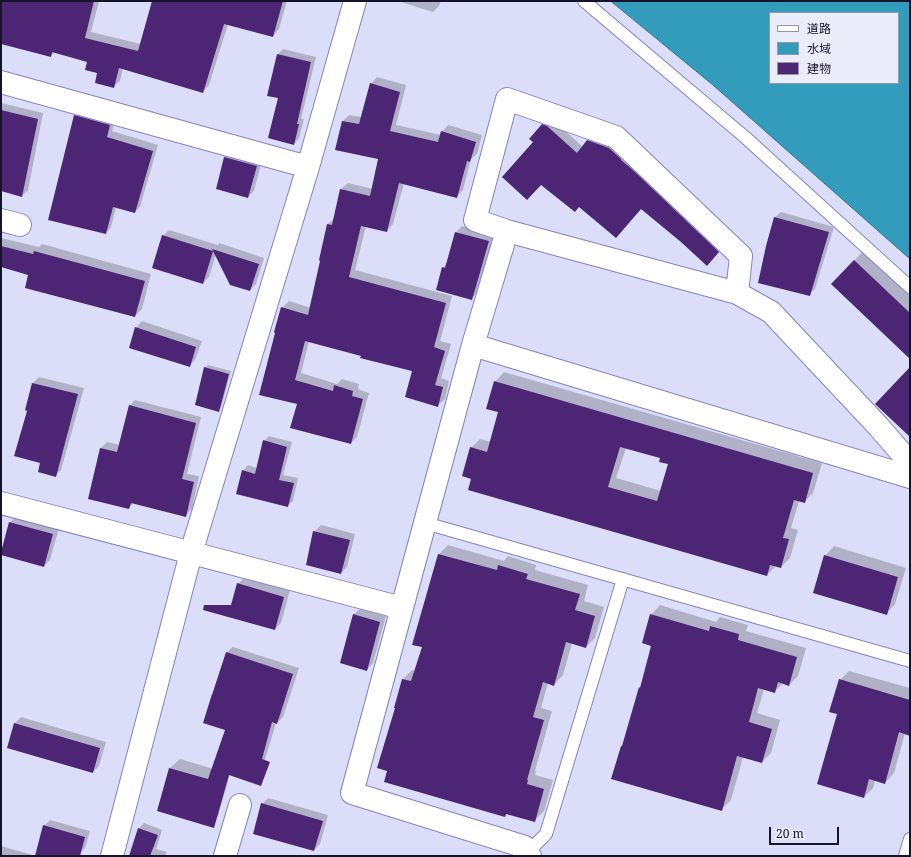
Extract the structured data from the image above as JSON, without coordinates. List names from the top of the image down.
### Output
{
  "legend": ["道路", "水域", "建物"],
  "scale_bar": "20 m"
}
